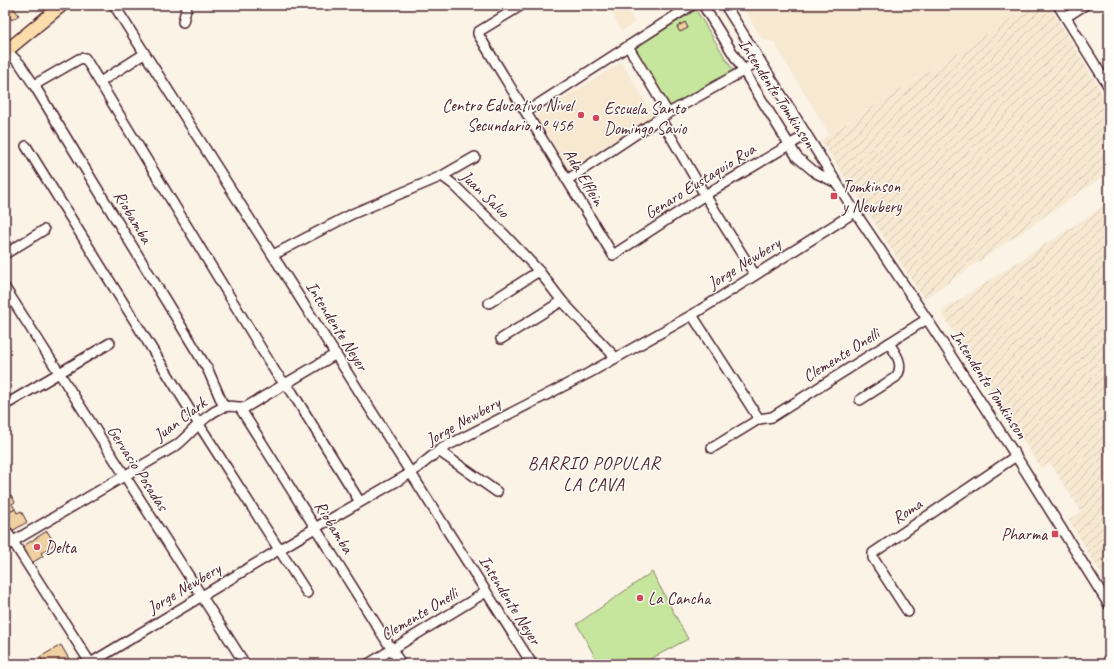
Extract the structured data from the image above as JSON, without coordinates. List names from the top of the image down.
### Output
{
  "streets": {
    "street": [
      "Intendente Tomkinson",
      "Ada Elflein",
      "Genaro Eustaquio Rua",
      "Juan Salvo",
      "Riobamba",
      "Jorge Newbery",
      "Intendente Neyer",
      "Clemente Onelli",
      "Juan Clark",
      "Gervasio Posadas",
      "Roma"
    ]
  },
  "crossings": [
    ["Intendente Tomkinson", "Genaro Eustaquio Rua"],
    ["Intendente Tomkinson", "Jorge Newbery"],
    ["Intendente Tomkinson", "Clemente Onelli"],
    ["Intendente Tomkinson", "Roma"],
    ["Ada Elflein", "Genaro Eustaquio Rua"],
    ["Juan Salvo", "Jorge Newbery"],
    ["Juan Salvo", "Intendente Neyer"],
    ["Riobamba", "Jorge Newbery"],
    ["Riobamba", "Clemente Onelli"],
    ["Riobamba", "Juan Clark"],
    ["Jorge Newbery", "Intendente Neyer"],
    ["Jorge Newbery", "Gervasio Posadas"],
    ["Intendente Neyer", "Clemente Onelli"],
    ["Intendente Neyer", "Juan Clark"],
    ["Juan Clark", "Gervasio Posadas"]
  ],
  "districts": ["BARRIO POPULAR LA CAVA"],
  "places": {
    "other": [
      "Centro Educativo Nivel Secundario nº 456",
      "Escuela Santo Domingo Savio",
      "Delta",
      "La Cancha"
    ],
    "transit": ["Tomkinson y Newbery", "Pharma"]
  }
}
